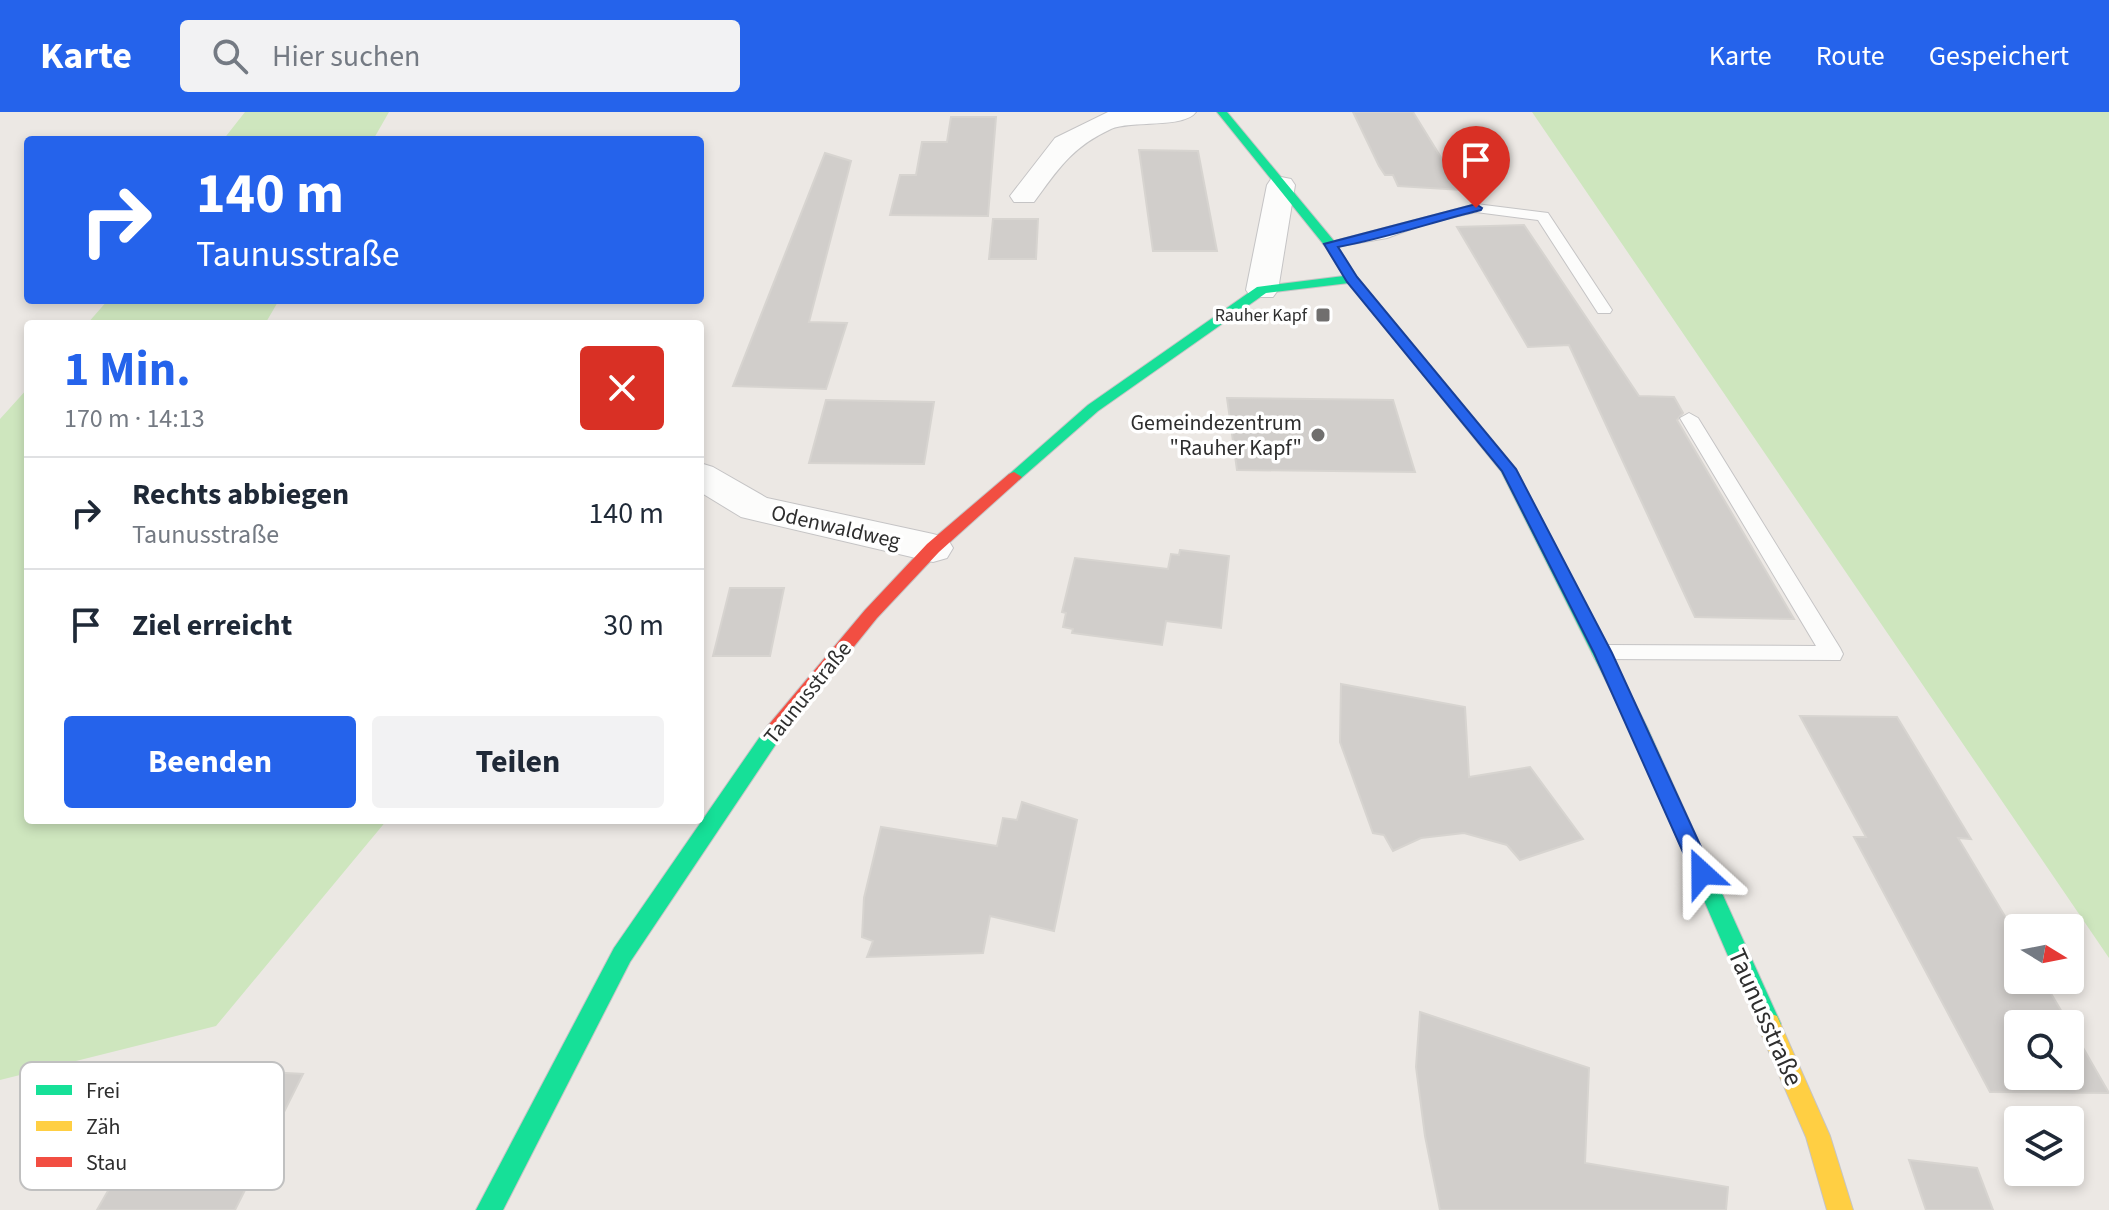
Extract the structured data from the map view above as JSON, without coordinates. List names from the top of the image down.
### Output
{
  "streets": {
    "street": ["Odenwaldweg", "Taunusstraße"]
  },
  "crossings": [
    ["Odenwaldweg", "Taunusstraße"]
  ],
  "places": {
    "transit": ["Rauher Kapf"],
    "other": ["Gemeindezentrum \"Rauher Kapf\""]
  },
  "legend": ["Frei", "Zäh", "Stau"],
  "north": "right",
  "page": {
    "header": "Karte",
    "search": "Hier suchen",
    "nav": ["Karte", "Route", "Gespeichert"],
    "turn": ["140 m", "Taunusstraße"],
    "heading": ["1 Min.", "170 m · 14:13"],
    "list": [
      {
        "name": "Rechts abbiegen",
        "note": "Taunusstraße",
        "value": "140 m"
      },
      {
        "name": "Ziel erreicht",
        "value": "30 m"
      }
    ],
    "buttons": ["Beenden", "Teilen"]
  }
}
